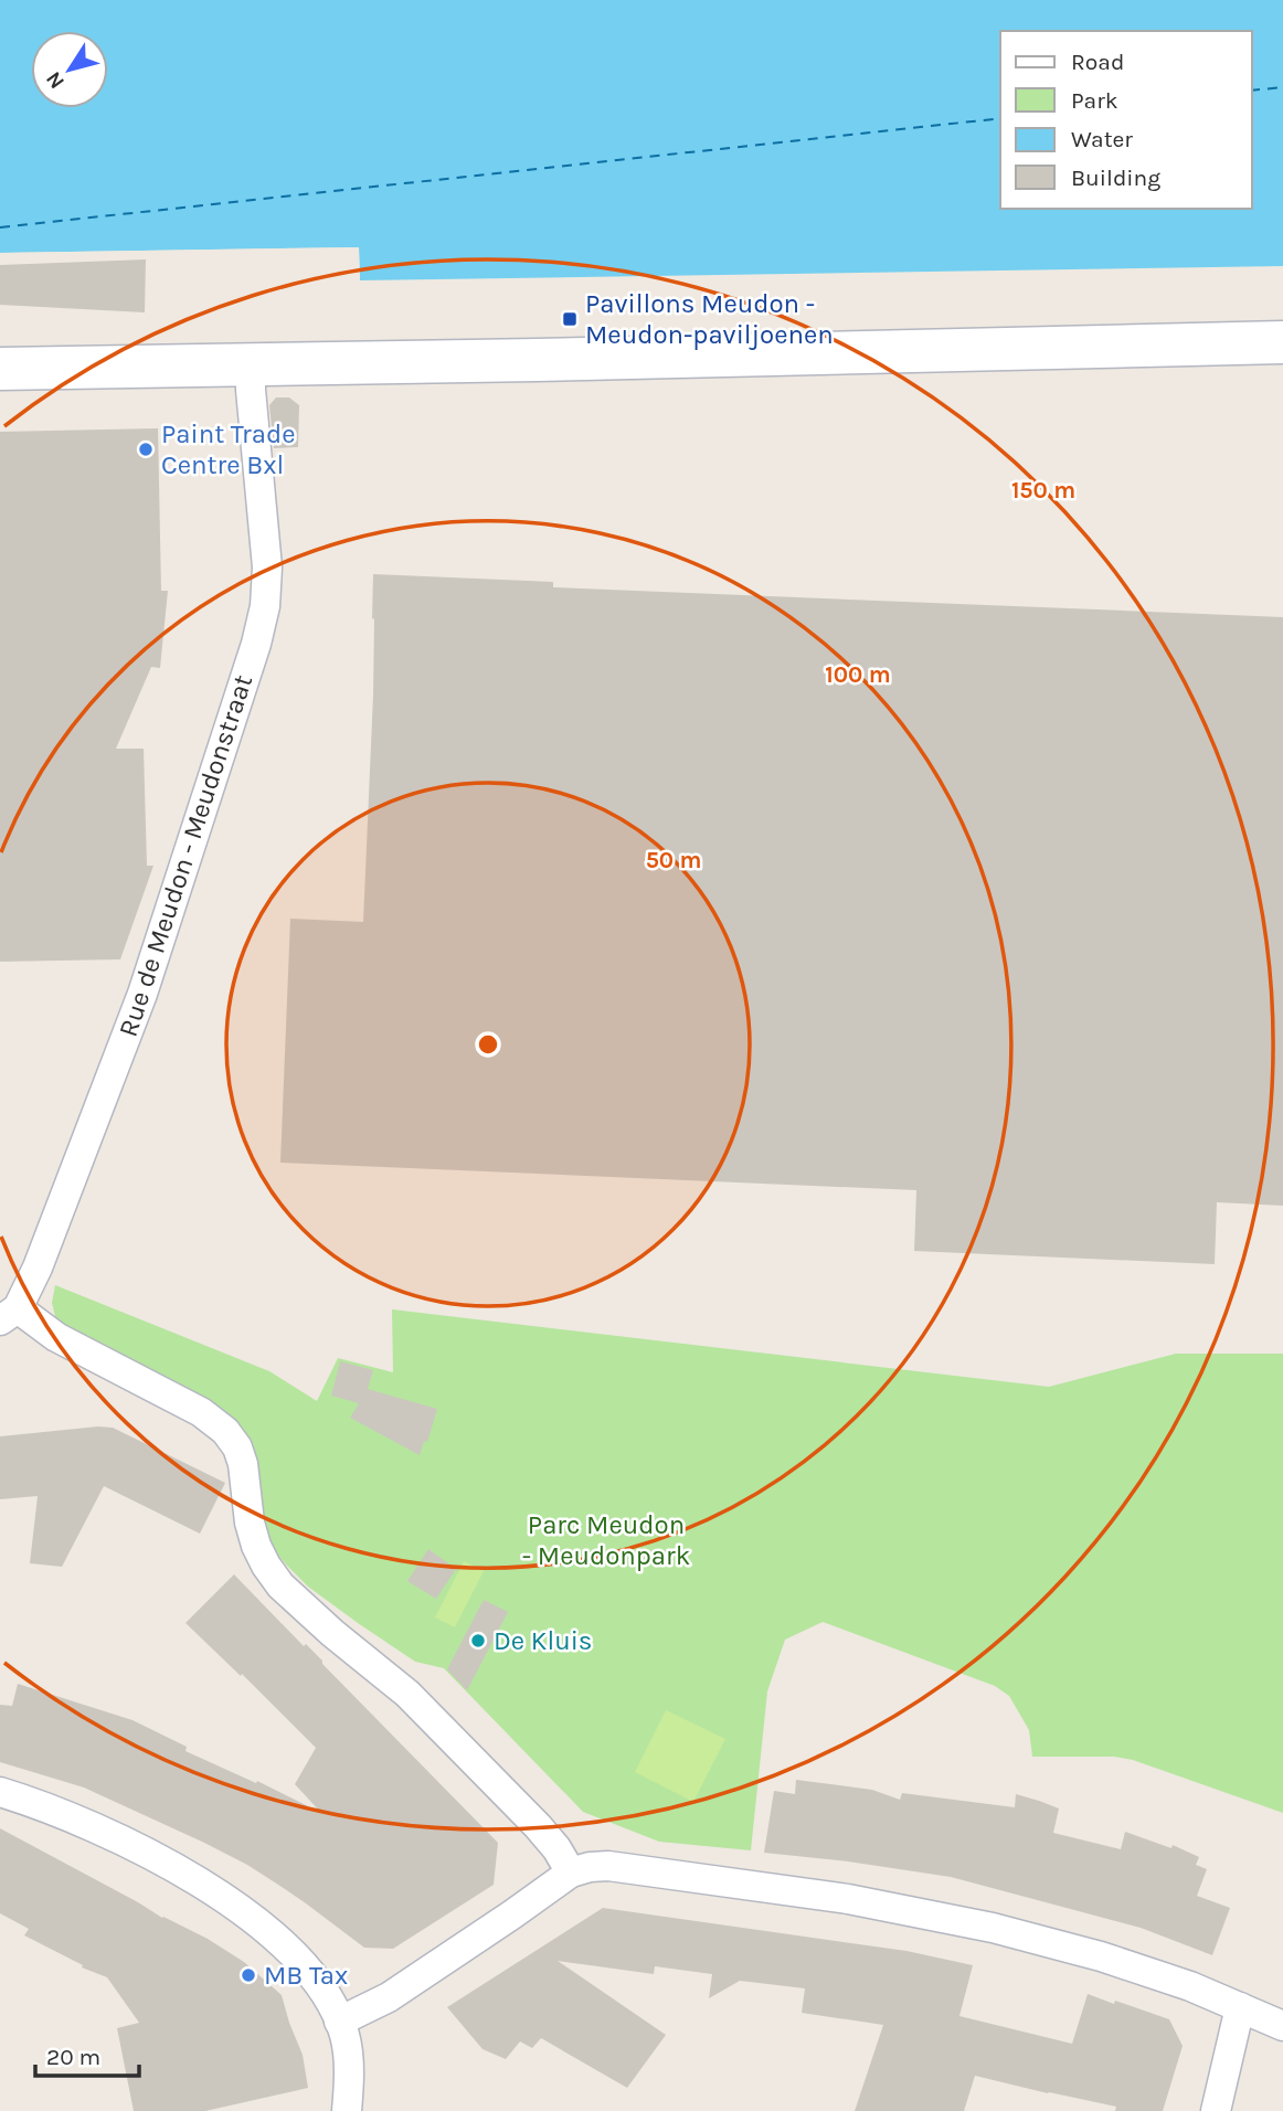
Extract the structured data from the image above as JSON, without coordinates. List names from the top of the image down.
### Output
{
  "streets": {
    "street": ["Rue de Meudon - Meudonstraat"]
  },
  "parks": ["Parc Meudon - Meudonpark"],
  "places": {
    "transit": ["Pavillons Meudon - Meudon-paviljoenen"],
    "other": ["Paint Trade Centre Bxl", "De Kluis", "MB Tax"]
  },
  "legend": [
    "Road",
    "Park",
    "Water",
    "Building"
  ],
  "scale_bar": "20 m",
  "north": "bottom left",
  "rings": ["150 m", "100 m", "50 m"]
}
